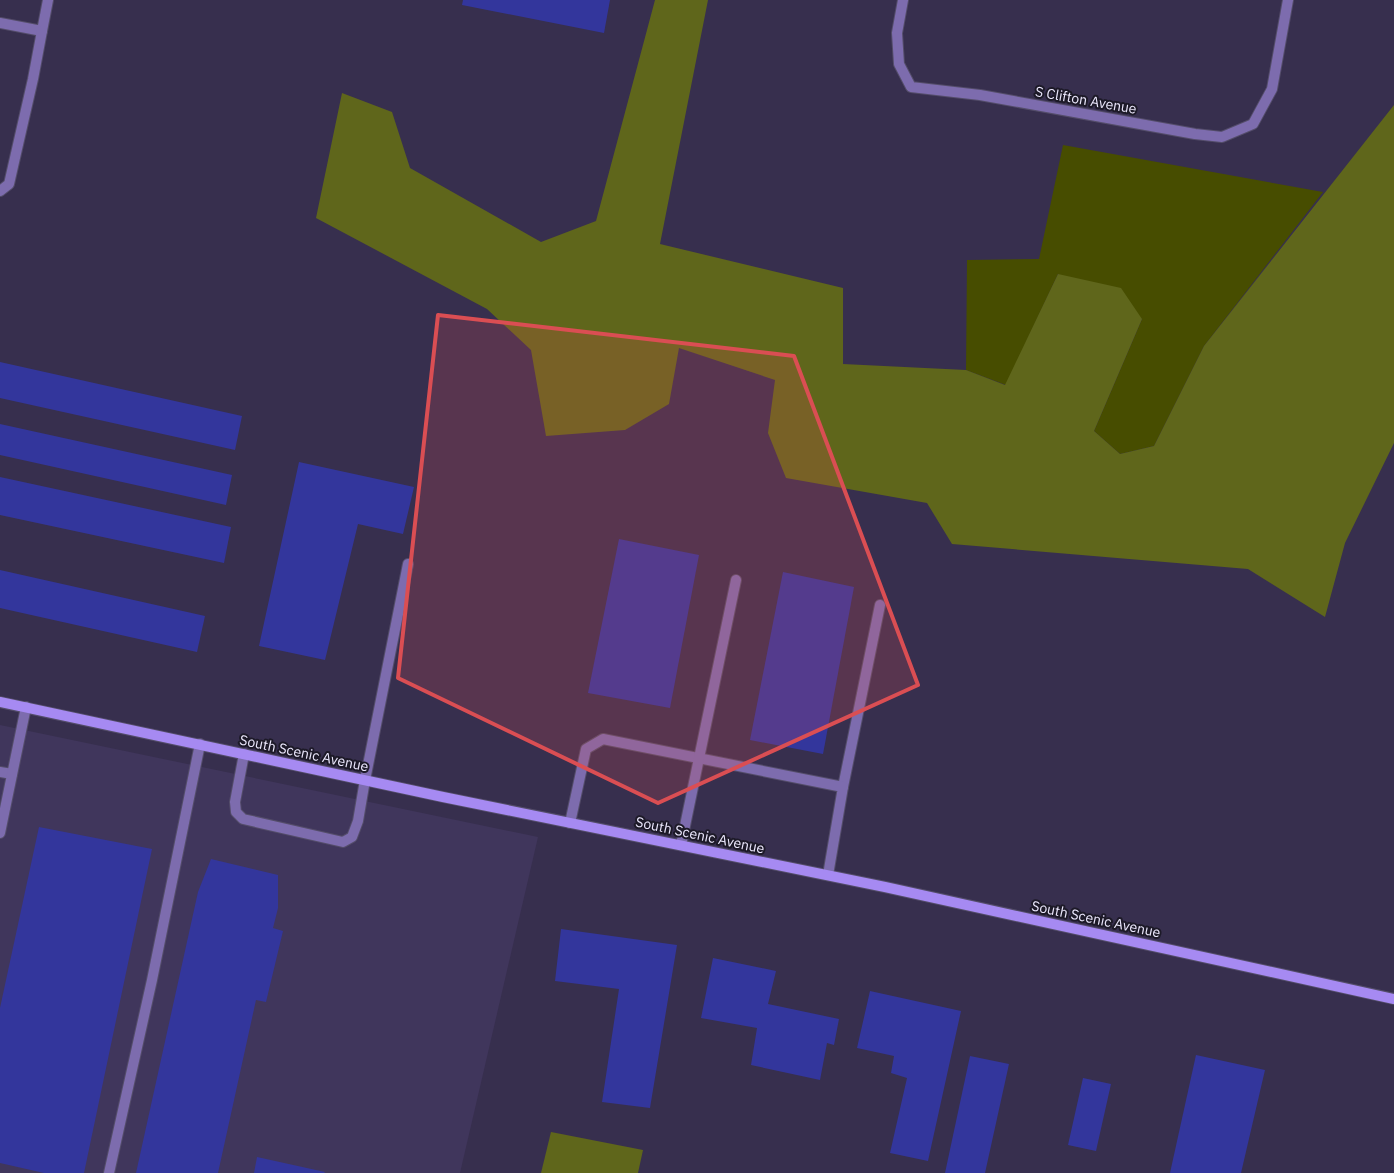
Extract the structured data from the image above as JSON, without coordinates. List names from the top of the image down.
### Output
{
  "streets": {
    "main road": ["South Scenic Avenue"],
    "street": ["S Clifton Avenue"]
  }
}
